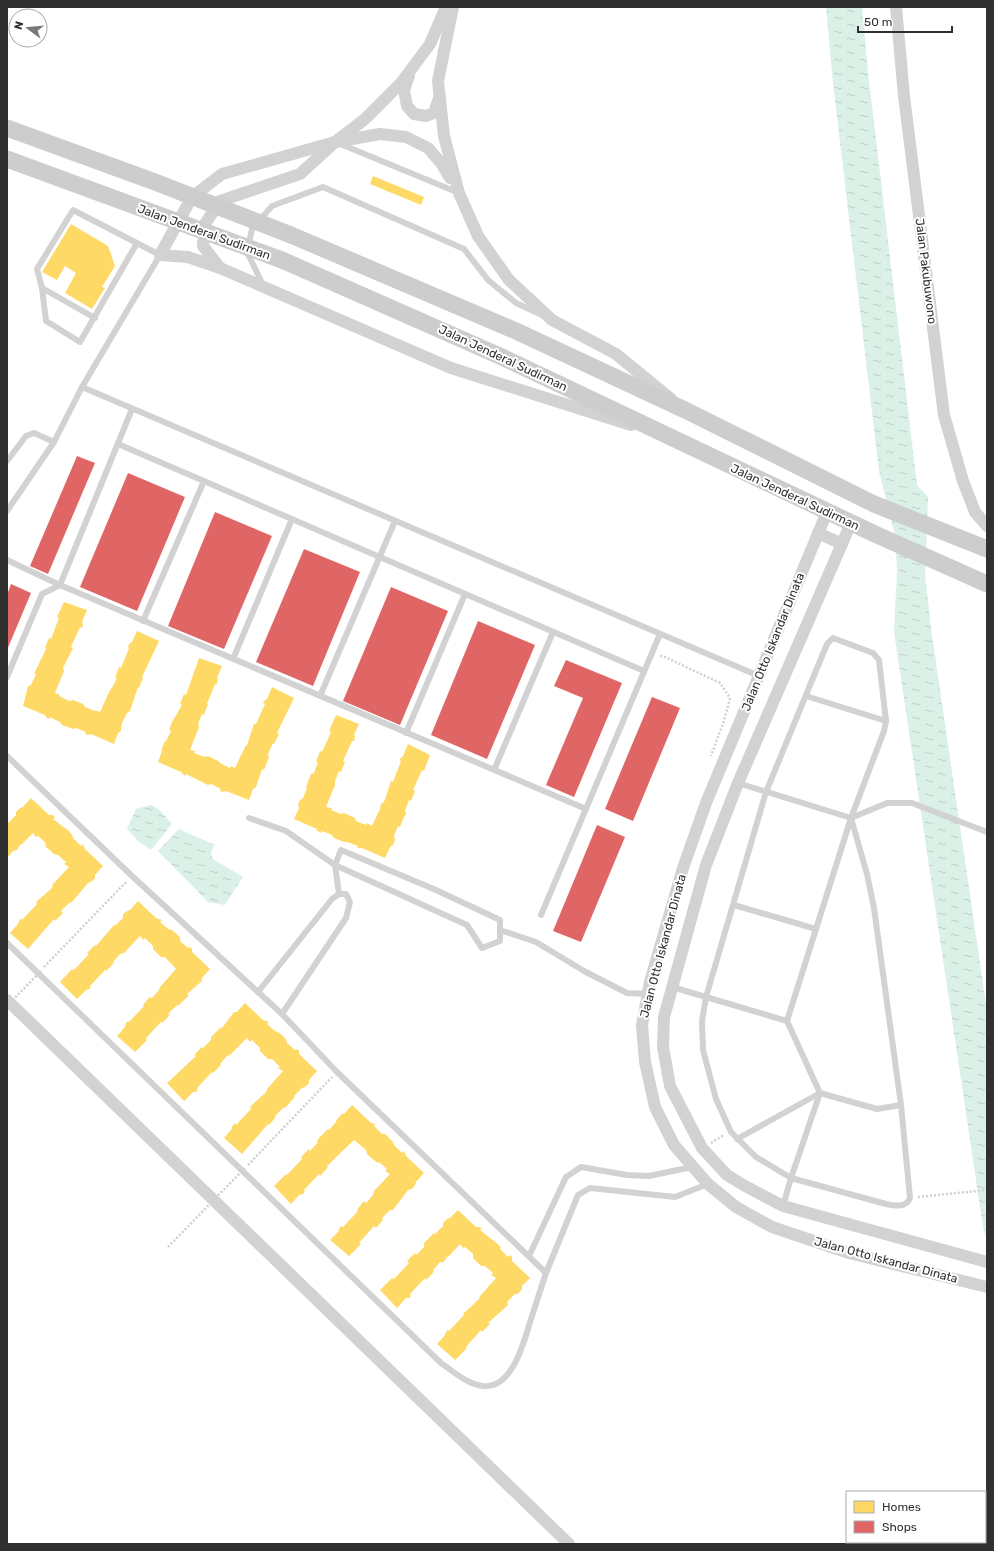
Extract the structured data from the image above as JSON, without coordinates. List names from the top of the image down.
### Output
{
  "streets": {
    "main road": ["Jalan Jenderal Sudirman"],
    "street": ["Jalan Pakubuwono", "Jalan Otto Iskandar Dinata"]
  },
  "crossings": [
    ["Jalan Jenderal Sudirman", "Jalan Otto Iskandar Dinata"]
  ],
  "legend": ["Homes", "Shops"],
  "scale_bar": "50 m",
  "north": "left"
}
